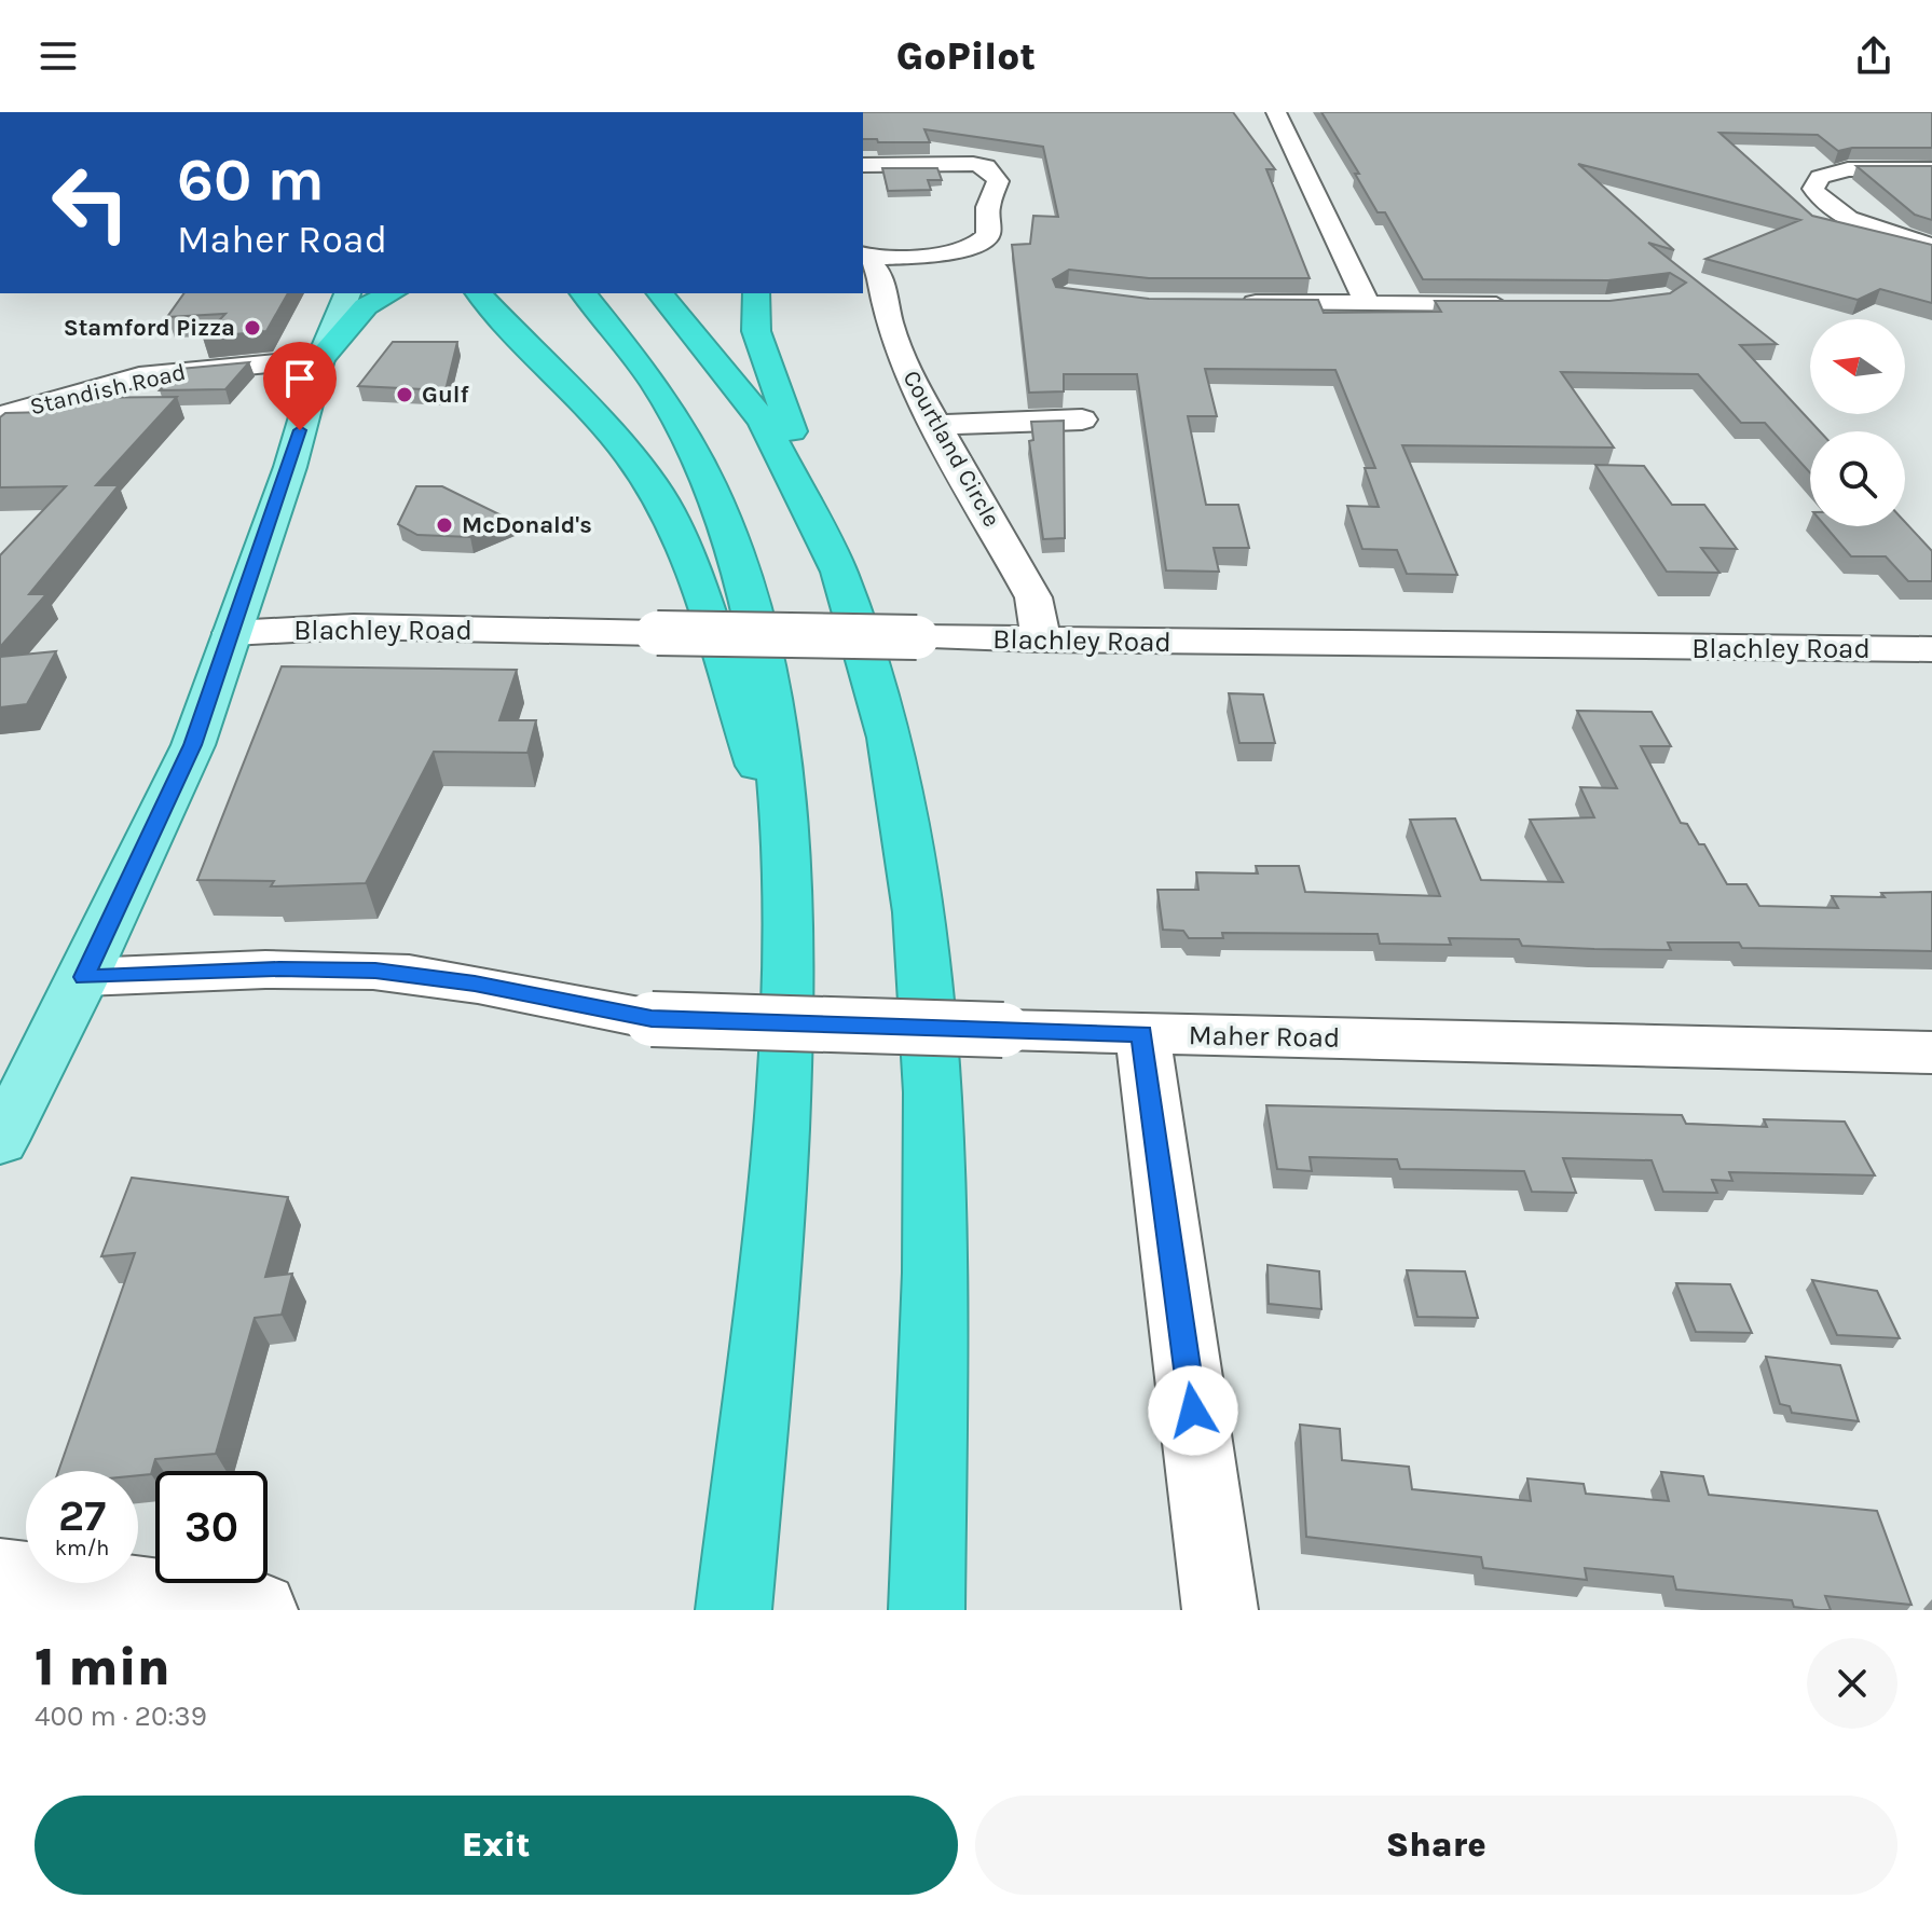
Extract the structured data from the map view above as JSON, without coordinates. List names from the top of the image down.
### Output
{
  "streets": {
    "street": [
      "Standish Road",
      "Courtland Circle",
      "Blachley Road",
      "Maher Road"
    ]
  },
  "crossings": [
    ["Courtland Circle", "Blachley Road"]
  ],
  "places": ["Stamford Pizza", "Gulf", "McDonald's"],
  "north": "left",
  "page": {
    "header": "GoPilot",
    "turn": ["60 m", "Maher Road"],
    "speed": "27 km/h",
    "limit": "30",
    "heading": ["1 min", "400 m · 20:39"],
    "buttons": ["Exit", "Share"]
  }
}
